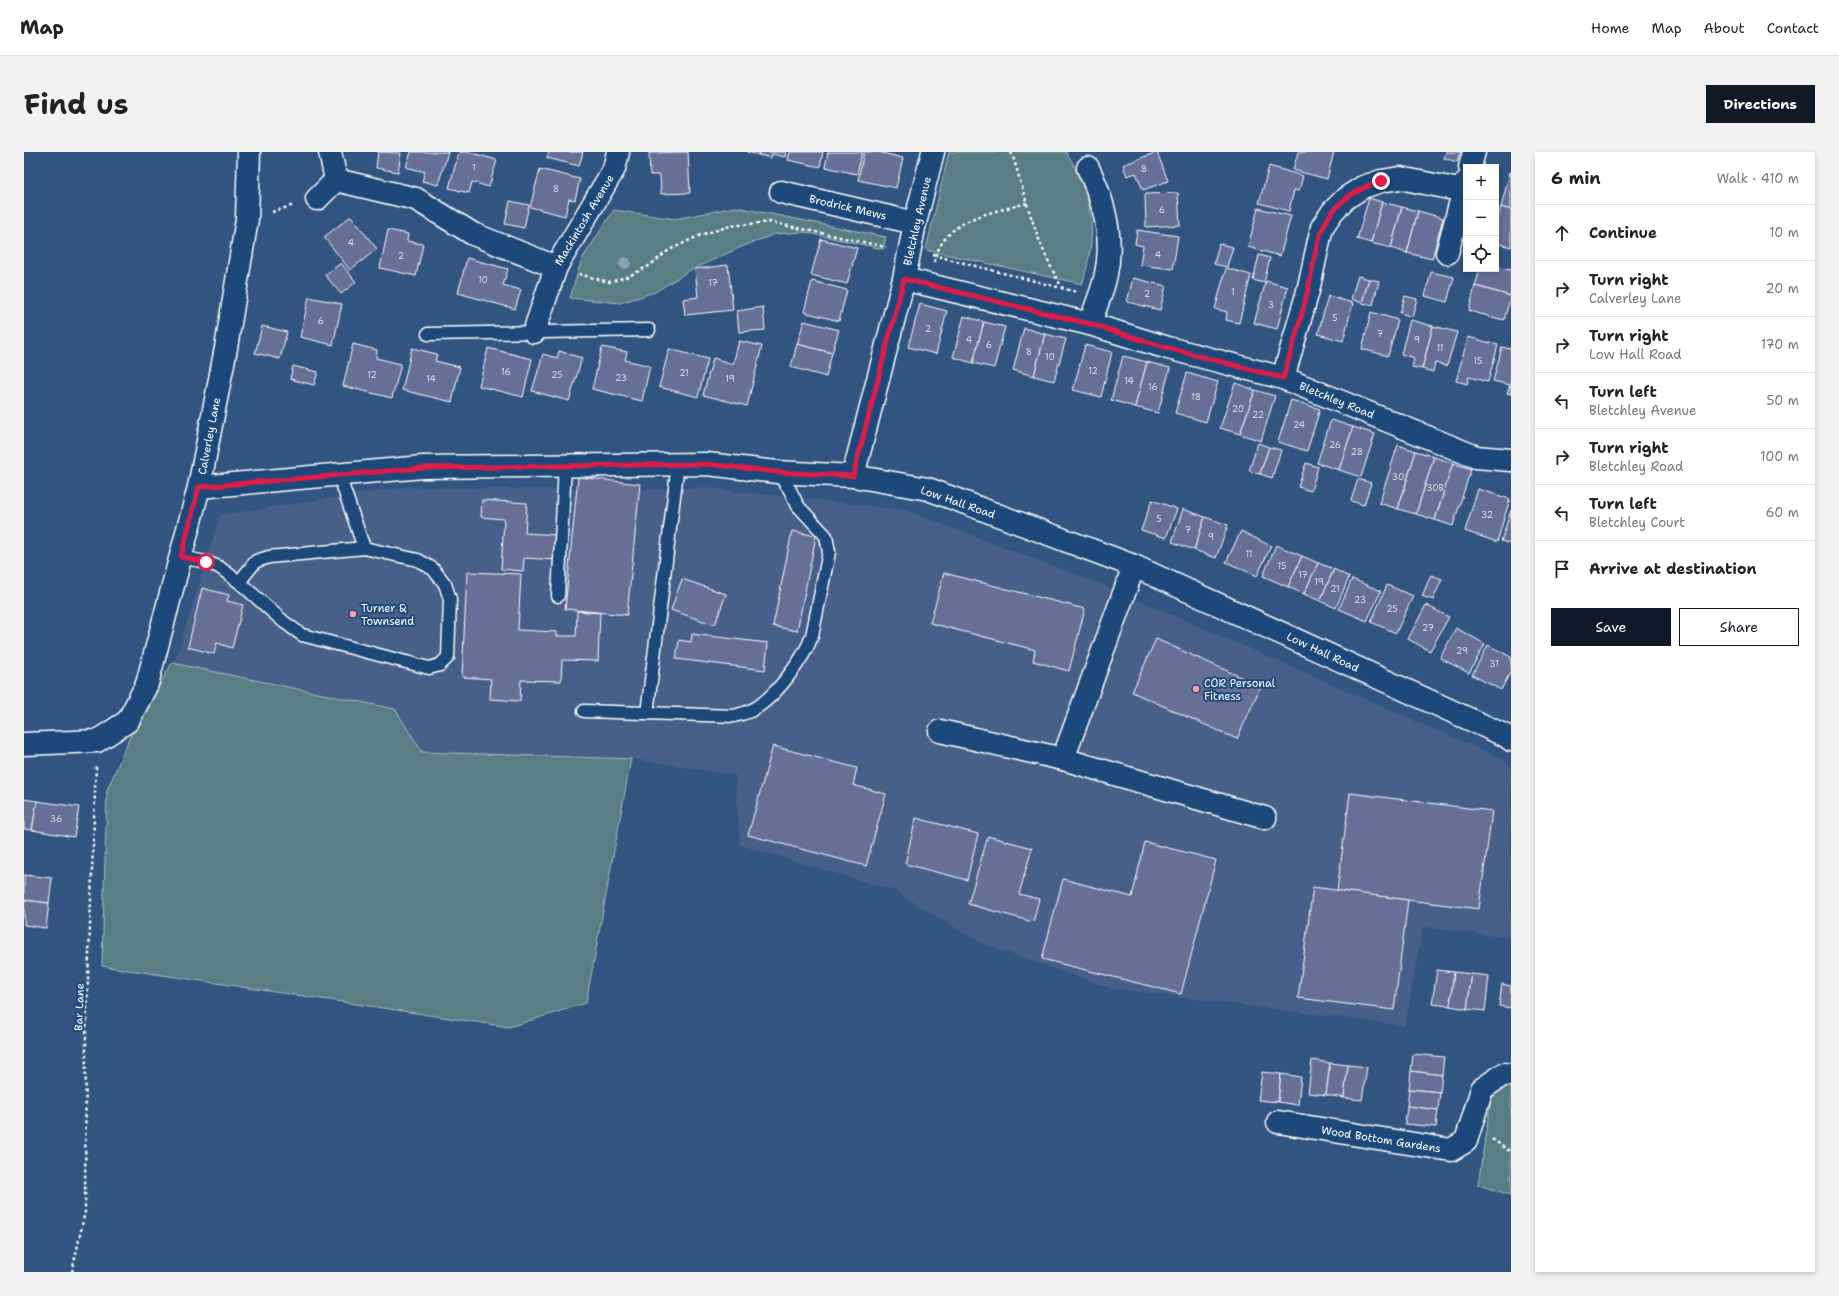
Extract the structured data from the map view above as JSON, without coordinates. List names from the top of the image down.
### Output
{
  "streets": {
    "street": [
      "Brodrick Mews",
      "Mackintosh Avenue",
      "Bletchley Avenue",
      "Bletchley Road",
      "Calverley Lane",
      "Low Hall Road",
      "Wood Bottom Gardens"
    ],
    "path": ["Bar Lane"]
  },
  "crossings": [
    ["Brodrick Mews", "Bletchley Avenue"],
    ["Bletchley Avenue", "Bletchley Road"],
    ["Bletchley Avenue", "Low Hall Road"],
    ["Calverley Lane", "Low Hall Road"],
    ["Calverley Lane", "Bar Lane"]
  ],
  "places": ["Turner & Townsend", "COR Personal Fitness"],
  "house_numbers": [
    "1",
    "8",
    "8",
    "6",
    "4",
    "4",
    "2",
    "10",
    "17",
    "1",
    "2",
    "3",
    "5",
    "6",
    "2",
    "7",
    "4",
    "9",
    "6",
    "11",
    "8",
    "10",
    "15",
    "12",
    "16",
    "21",
    "12",
    "25",
    "23",
    "14",
    "19",
    "14",
    "16",
    "18",
    "20",
    "22",
    "24",
    "26",
    "28",
    "30",
    "30B",
    "32",
    "5",
    "7",
    "9",
    "11",
    "15",
    "17",
    "19",
    "21",
    "23",
    "25",
    "27",
    "29",
    "31",
    "36"
  ],
  "page": {
    "header": "Map",
    "nav": [
      "Home",
      "Map",
      "About",
      "Contact"
    ],
    "title": "Find us",
    "buttons": [
      "Directions",
      ["Save", "Share"]
    ],
    "heading": ["6 min", "Walk · 410 m"],
    "map_buttons": ["+", "−"],
    "list": [
      ["Continue", "10 m"],
      ["Turn right", "Calverley Lane", "20 m"],
      ["Turn right", "Low Hall Road", "170 m"],
      ["Turn left", "Bletchley Avenue", "50 m"],
      ["Turn right", "Bletchley Road", "100 m"],
      ["Turn left", "Bletchley Court", "60 m"],
      "Arrive at destination"
    ]
  }
}
